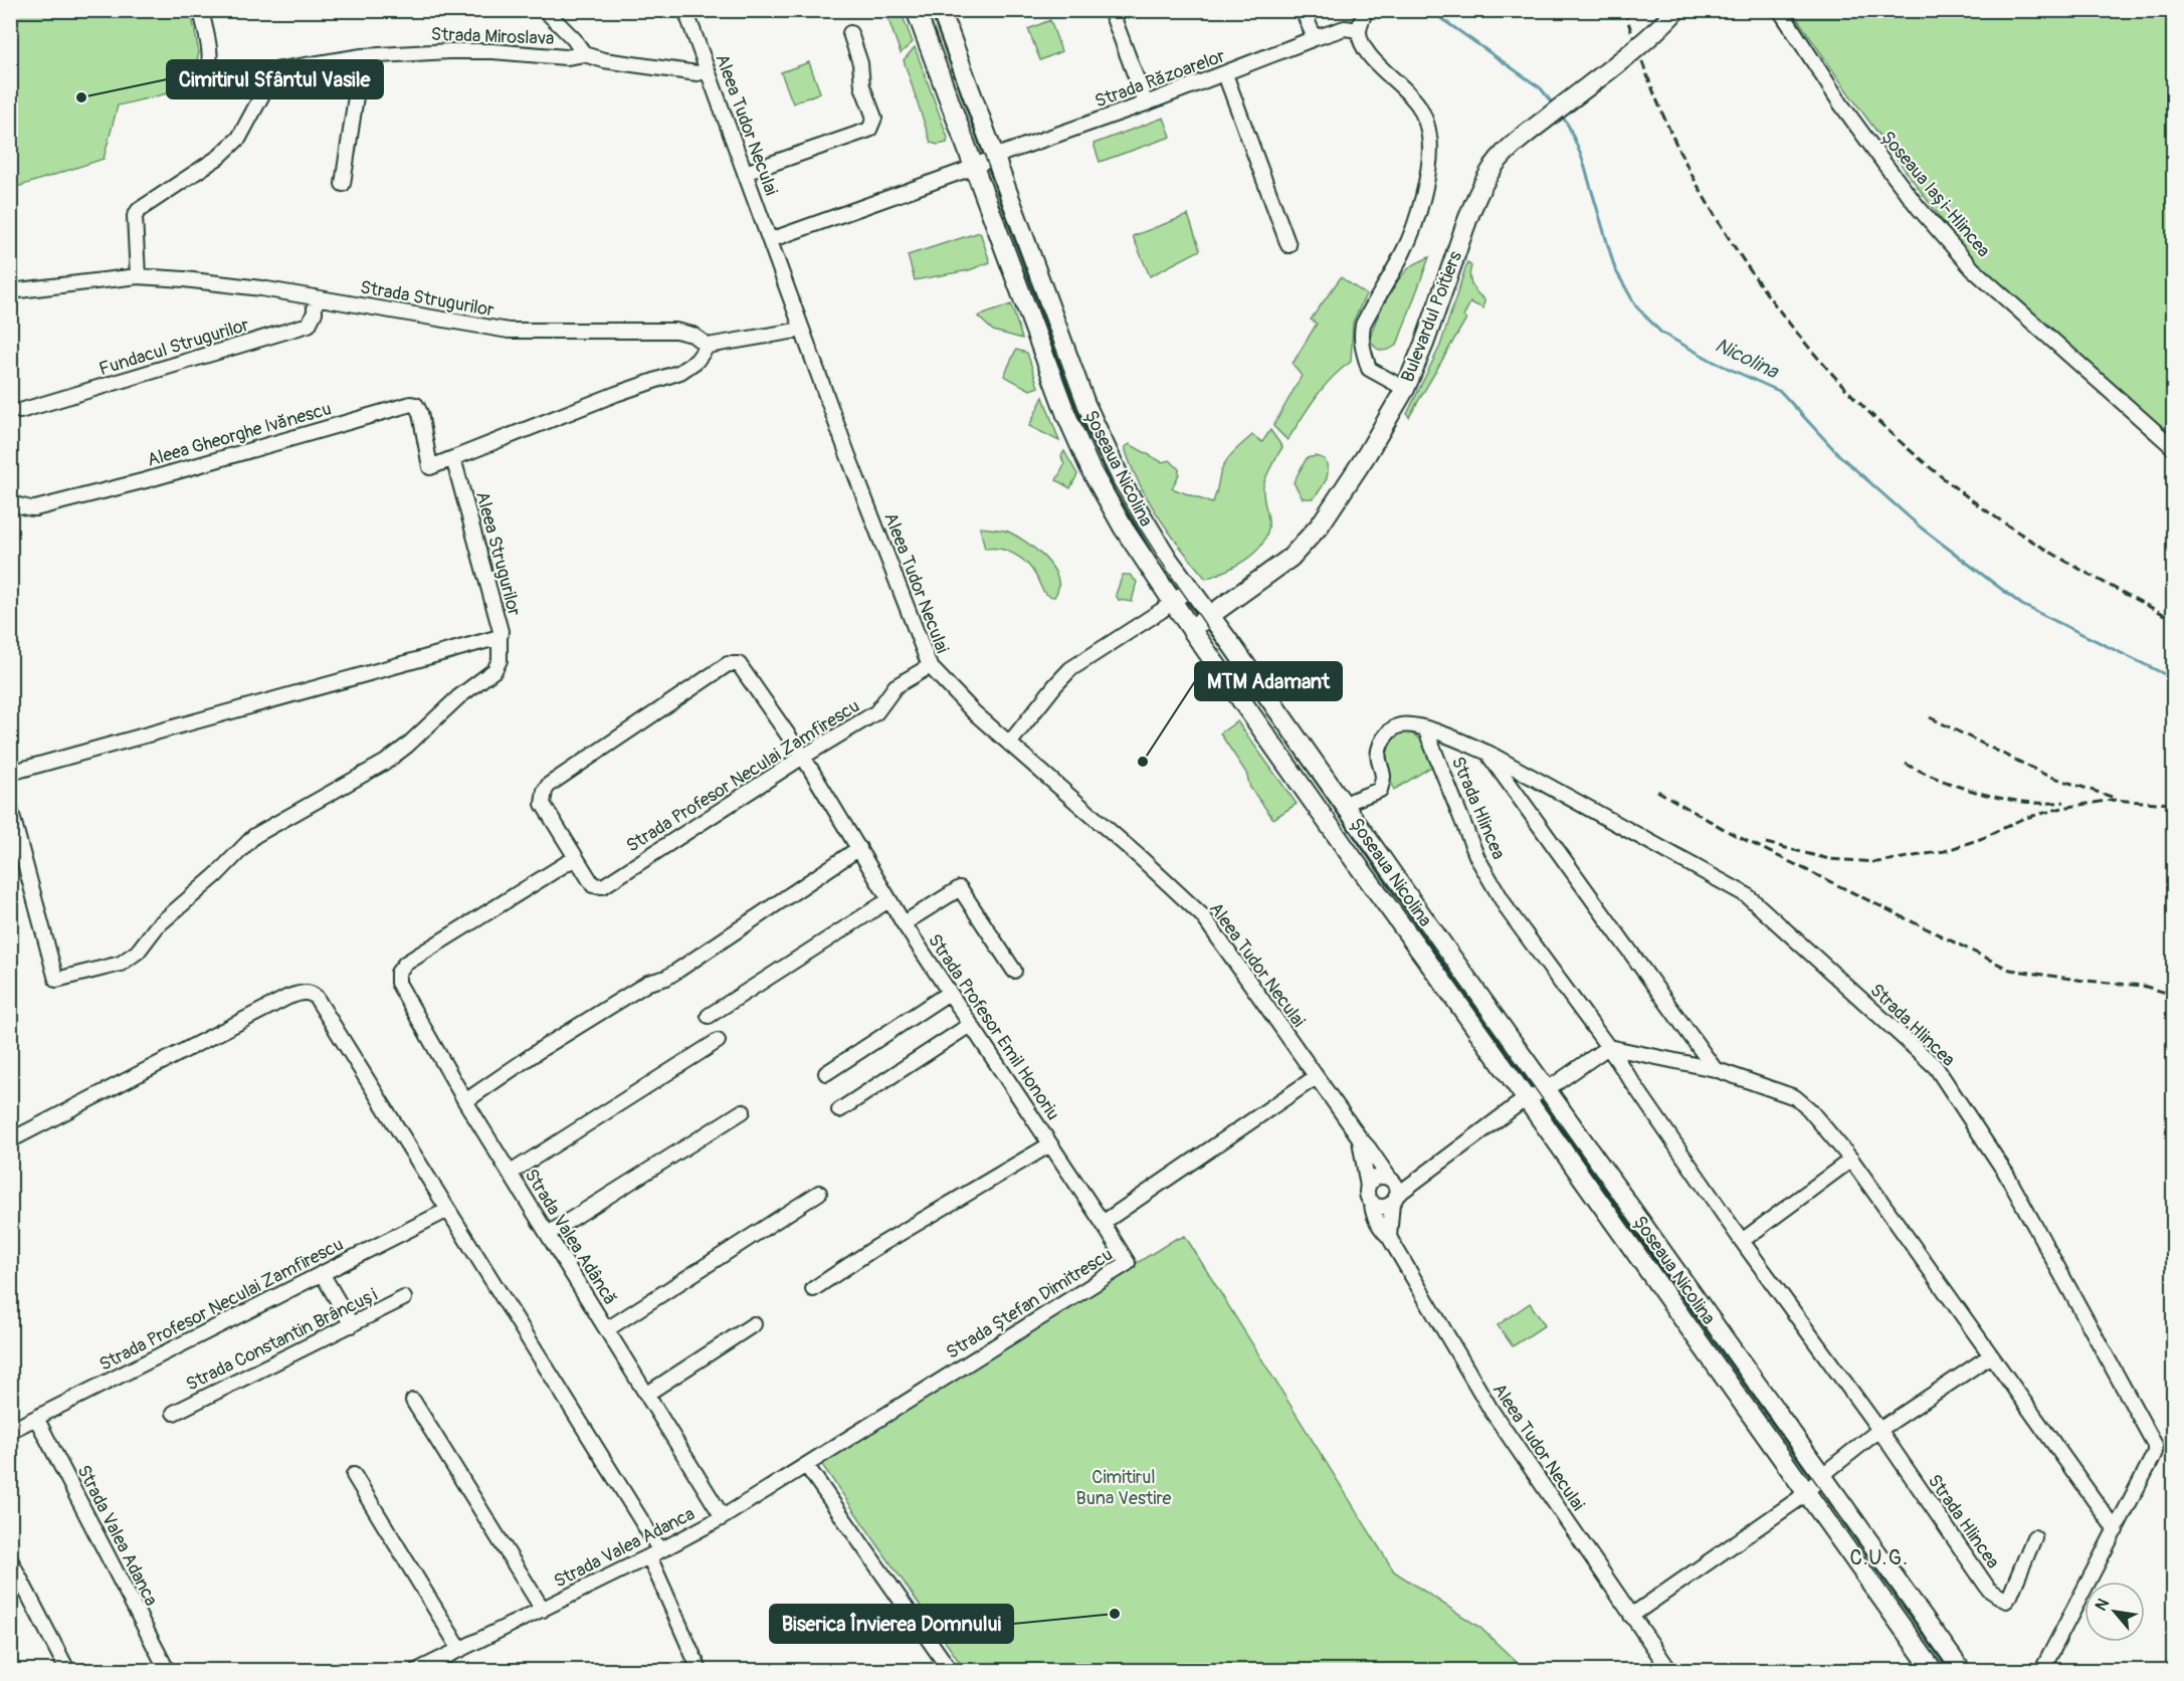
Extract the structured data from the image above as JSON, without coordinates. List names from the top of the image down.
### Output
{
  "streets": {
    "main road": ["Bulevardul Poitiers", "Șoseaua Nicolina"],
    "street": [
      "Strada Miroslava",
      "Strada Răzoarelor",
      "Aleea Tudor Neculai",
      "Șoseaua Iași-Hlincea",
      "Strada Strugurilor",
      "Fundacul Strugurilor",
      "Aleea Gheorghe Ivănescu",
      "Aleea Strugurilor",
      "Strada Profesor Neculai Zamfirescu",
      "Strada Hlincea",
      "Strada Profesor Emil Honoriu",
      "Strada Valea Adâncă",
      "Strada Ștefan Dimitrescu",
      "Strada Constantin Brâncuși",
      "Strada Valea Adanca"
    ]
  },
  "crossings": [
    ["Strada Miroslava", "Aleea Tudor Neculai"],
    ["Strada Miroslava", "Strada Strugurilor"],
    ["Strada Răzoarelor", "Șoseaua Nicolina"],
    ["Aleea Tudor Neculai", "Strada Profesor Neculai Zamfirescu"],
    ["Aleea Tudor Neculai", "Strada Ștefan Dimitrescu"],
    ["Strada Strugurilor", "Fundacul Strugurilor"],
    ["Bulevardul Poitiers", "Șoseaua Nicolina"],
    ["Aleea Gheorghe Ivănescu", "Aleea Strugurilor"],
    ["Șoseaua Nicolina", "Strada Hlincea"],
    ["Strada Profesor Neculai Zamfirescu", "Strada Profesor Emil Honoriu"],
    ["Strada Profesor Neculai Zamfirescu", "Strada Valea Adanca"],
    ["Strada Profesor Emil Honoriu", "Strada Valea Adâncă"],
    ["Strada Profesor Emil Honoriu", "Strada Ștefan Dimitrescu"],
    ["Strada Valea Adâncă", "Strada Ștefan Dimitrescu"],
    ["Strada Valea Adâncă", "Strada Valea Adanca"],
    ["Strada Ștefan Dimitrescu", "Strada Valea Adanca"]
  ],
  "districts": ["C.U.G."],
  "water": ["Nicolina"],
  "parks": ["Cimitirul Buna Vestire"],
  "places": ["Cimitirul Sfântul Vasile", "MTM Adamant", "Biserica Învierea Domnului"],
  "north": "top left"
}
